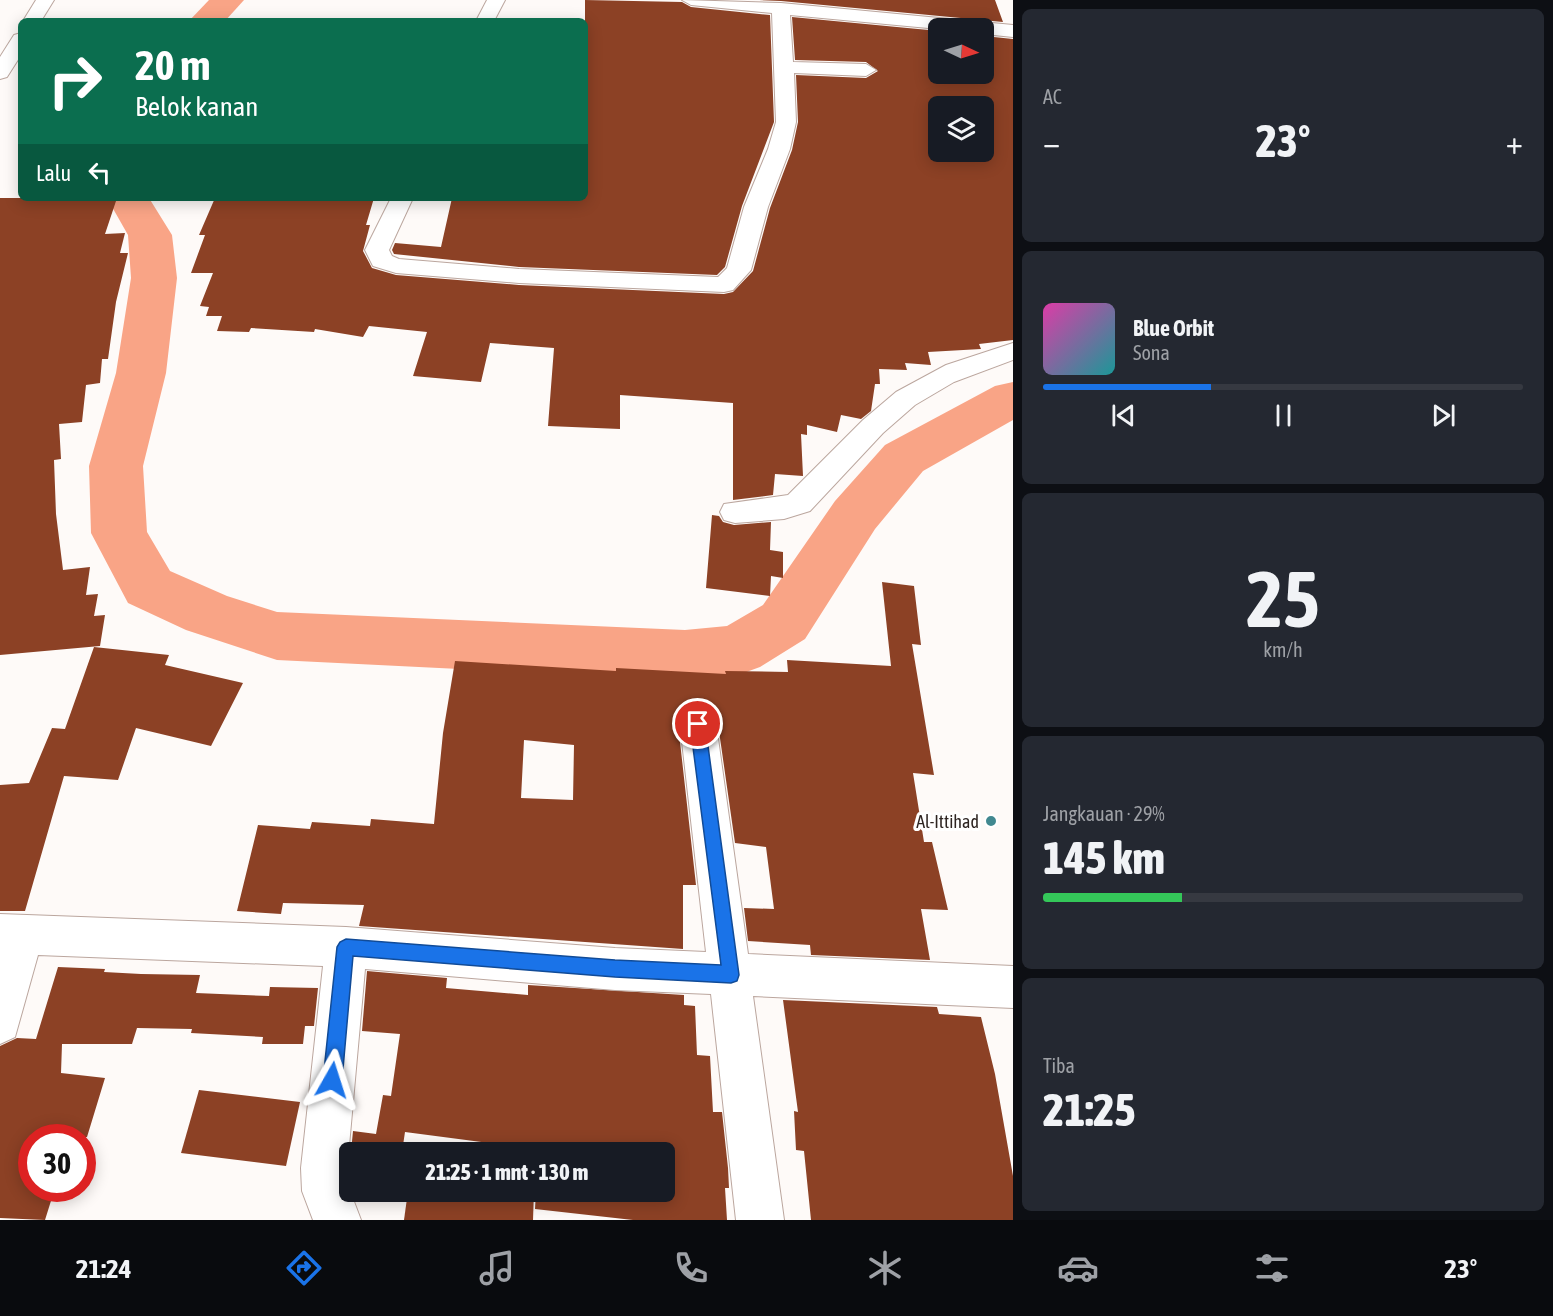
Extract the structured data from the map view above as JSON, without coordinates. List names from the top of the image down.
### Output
{
  "places": ["Al-Ittihad"],
  "north": "right",
  "page": {
    "tile": [
      "AC",
      ["25", "km/h"],
      ["Jangkauan · 29%", "145 km"],
      ["Tiba", "21:25"]
    ],
    "turn": ["20 m", "Belok kanan"],
    "heat": ["−", "23°", "+"],
    "then": "Lalu",
    "song": ["Blue Orbit", "Sona"],
    "limit": "30",
    "trip": "21:25 · 1 mnt · 130 m",
    "tabs": ["21:24", "23°"]
  }
}
